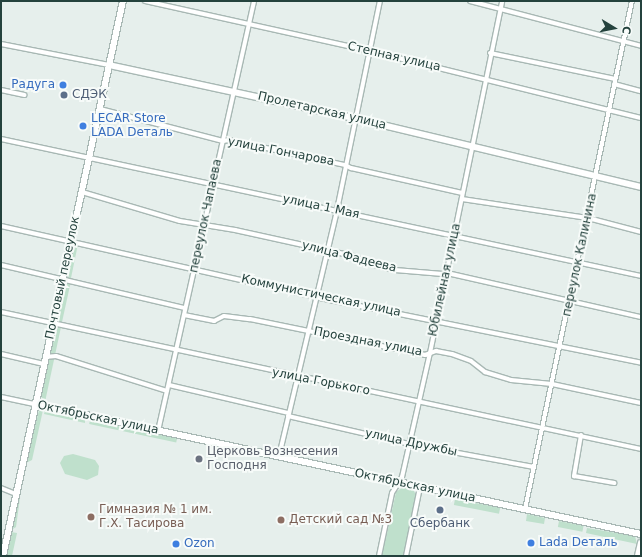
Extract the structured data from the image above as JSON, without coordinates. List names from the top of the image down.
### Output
{
  "streets": {
    "main road": ["Пролетарская улица", "Почтовый переулок", "Октябрьская улица"],
    "street": [
      "Степная улица",
      "улица Гончарова",
      "улица 1 Мая",
      "переулок Чапаева",
      "переулок Калинина",
      "улица Фадеева",
      "Юбилейная улица",
      "Коммунистическая улица",
      "Проездная улица",
      "улица Горького",
      "улица Дружбы"
    ]
  },
  "crossings": [
    ["Степная улица", "переулок Чапаева"],
    ["Степная улица", "переулок Калинина"],
    ["Степная улица", "Юбилейная улица"],
    ["Пролетарская улица", "переулок Чапаева"],
    ["Пролетарская улица", "переулок Калинина"],
    ["Пролетарская улица", "Почтовый переулок"],
    ["Пролетарская улица", "Юбилейная улица"],
    ["улица Гончарова", "переулок Чапаева"],
    ["улица Гончарова", "Почтовый переулок"],
    ["улица Гончарова", "Юбилейная улица"],
    ["улица 1 Мая", "переулок Чапаева"],
    ["улица 1 Мая", "переулок Калинина"],
    ["улица 1 Мая", "Почтовый переулок"],
    ["улица 1 Мая", "Юбилейная улица"],
    ["переулок Чапаева", "улица Фадеева"],
    ["переулок Чапаева", "Коммунистическая улица"],
    ["переулок Чапаева", "Проездная улица"],
    ["переулок Чапаева", "улица Горького"],
    ["переулок Чапаева", "Октябрьская улица"],
    ["переулок Чапаева", "улица Дружбы"],
    ["переулок Калинина", "улица Фадеева"],
    ["переулок Калинина", "Коммунистическая улица"],
    ["переулок Калинина", "Проездная улица"],
    ["переулок Калинина", "улица Горького"],
    ["переулок Калинина", "Октябрьская улица"],
    ["переулок Калинина", "улица Дружбы"],
    ["улица Фадеева", "Почтовый переулок"],
    ["улица Фадеева", "Юбилейная улица"],
    ["Почтовый переулок", "Коммунистическая улица"],
    ["Почтовый переулок", "улица Горького"],
    ["Почтовый переулок", "Октябрьская улица"],
    ["Юбилейная улица", "Коммунистическая улица"],
    ["Юбилейная улица", "Проездная улица"],
    ["Юбилейная улица", "улица Горького"],
    ["Юбилейная улица", "Октябрьская улица"],
    ["Юбилейная улица", "улица Дружбы"]
  ],
  "places": [
    "Радуга",
    "СДЭК",
    "LECAR Store LADA Dеталь",
    "Церковь Вознесения Господня",
    "Сбербанк",
    "Гимназия № 1 им. Г.Х. Тасирова",
    "Детский сад №3",
    "Lada Dеталь",
    "Ozon"
  ],
  "north": "right"
}
